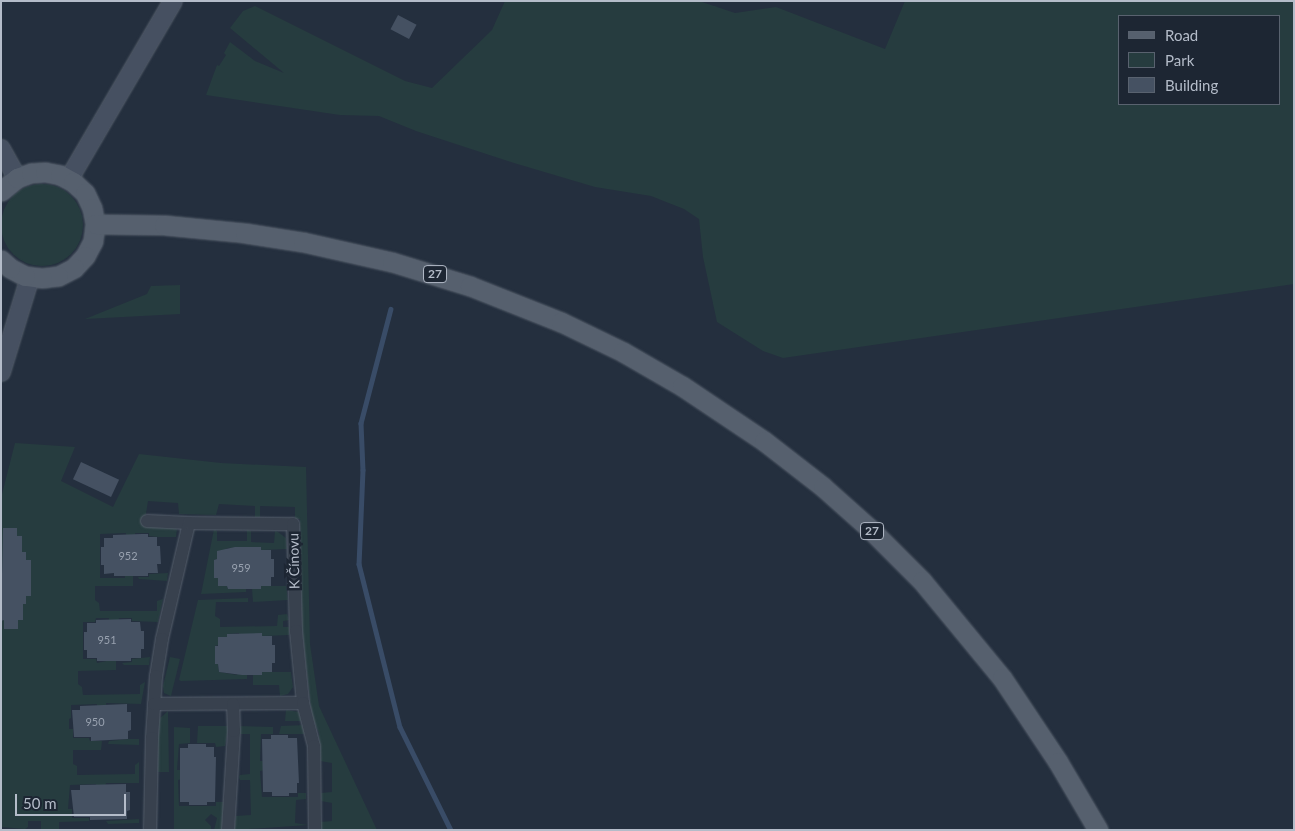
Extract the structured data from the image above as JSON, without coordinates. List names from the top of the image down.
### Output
{
  "streets": {
    "main road": ["27"],
    "street": ["K Čínovu"]
  },
  "house_numbers": [
    "952",
    "959",
    "951",
    "950"
  ],
  "legend": ["Road", "Park", "Building"],
  "scale_bar": "50 m"
}
